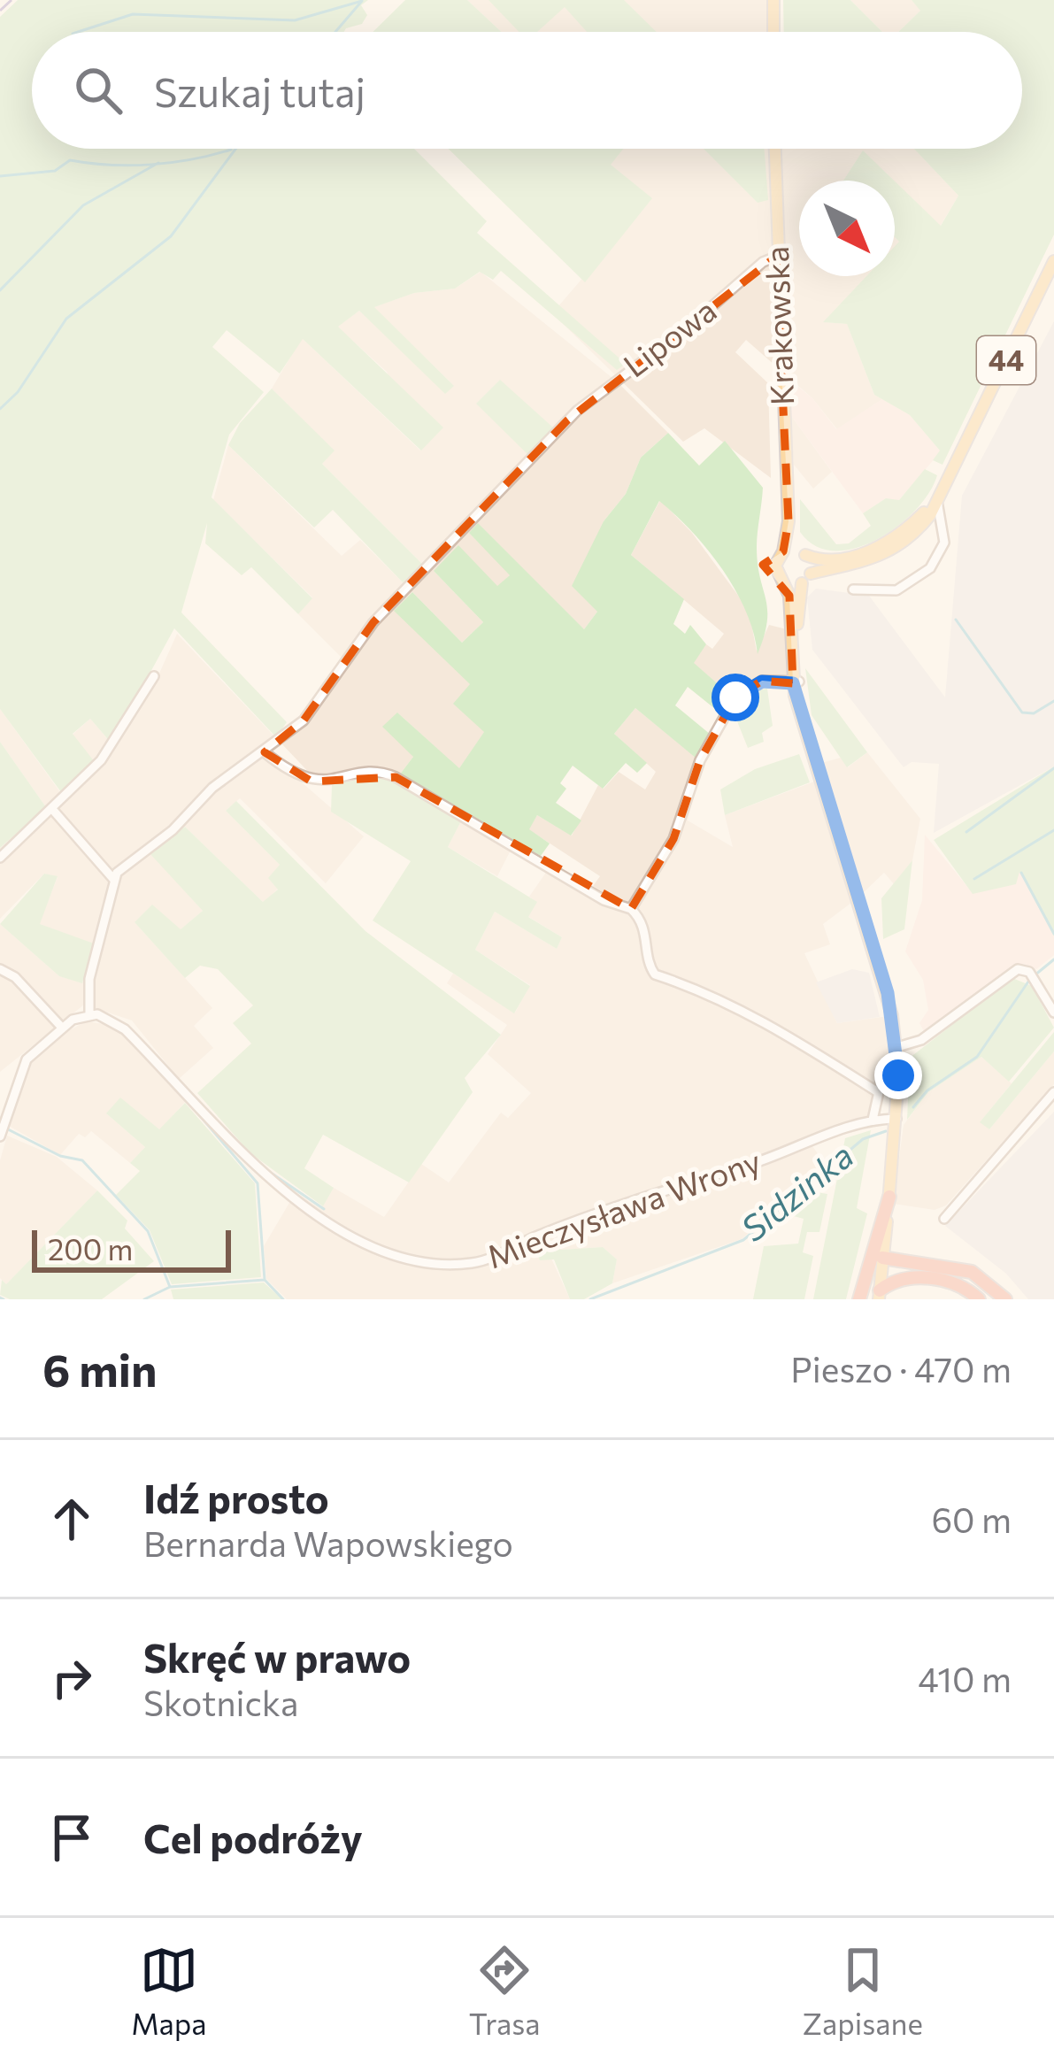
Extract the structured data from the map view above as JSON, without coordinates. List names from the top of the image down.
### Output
{
  "streets": {
    "main road": ["Krakowska", "44"],
    "street": ["Lipowa", "Mieczysława Wrony"]
  },
  "crossings": [
    ["Krakowska", "Lipowa"],
    ["Krakowska", "44"]
  ],
  "water": ["Sidzinka"],
  "scale_bar": "200 m",
  "north": "bottom right",
  "page": {
    "search": "Szukaj tutaj",
    "scale": "200 m",
    "heading": ["6 min", "Pieszo · 470 m"],
    "list": [
      ["Idź prosto", "Bernarda Wapowskiego", "60 m"],
      ["Skręć w prawo", "Skotnicka", "410 m"],
      "Cel podróży"
    ],
    "nav": ["Mapa", "Trasa", "Zapisane"]
  }
}
